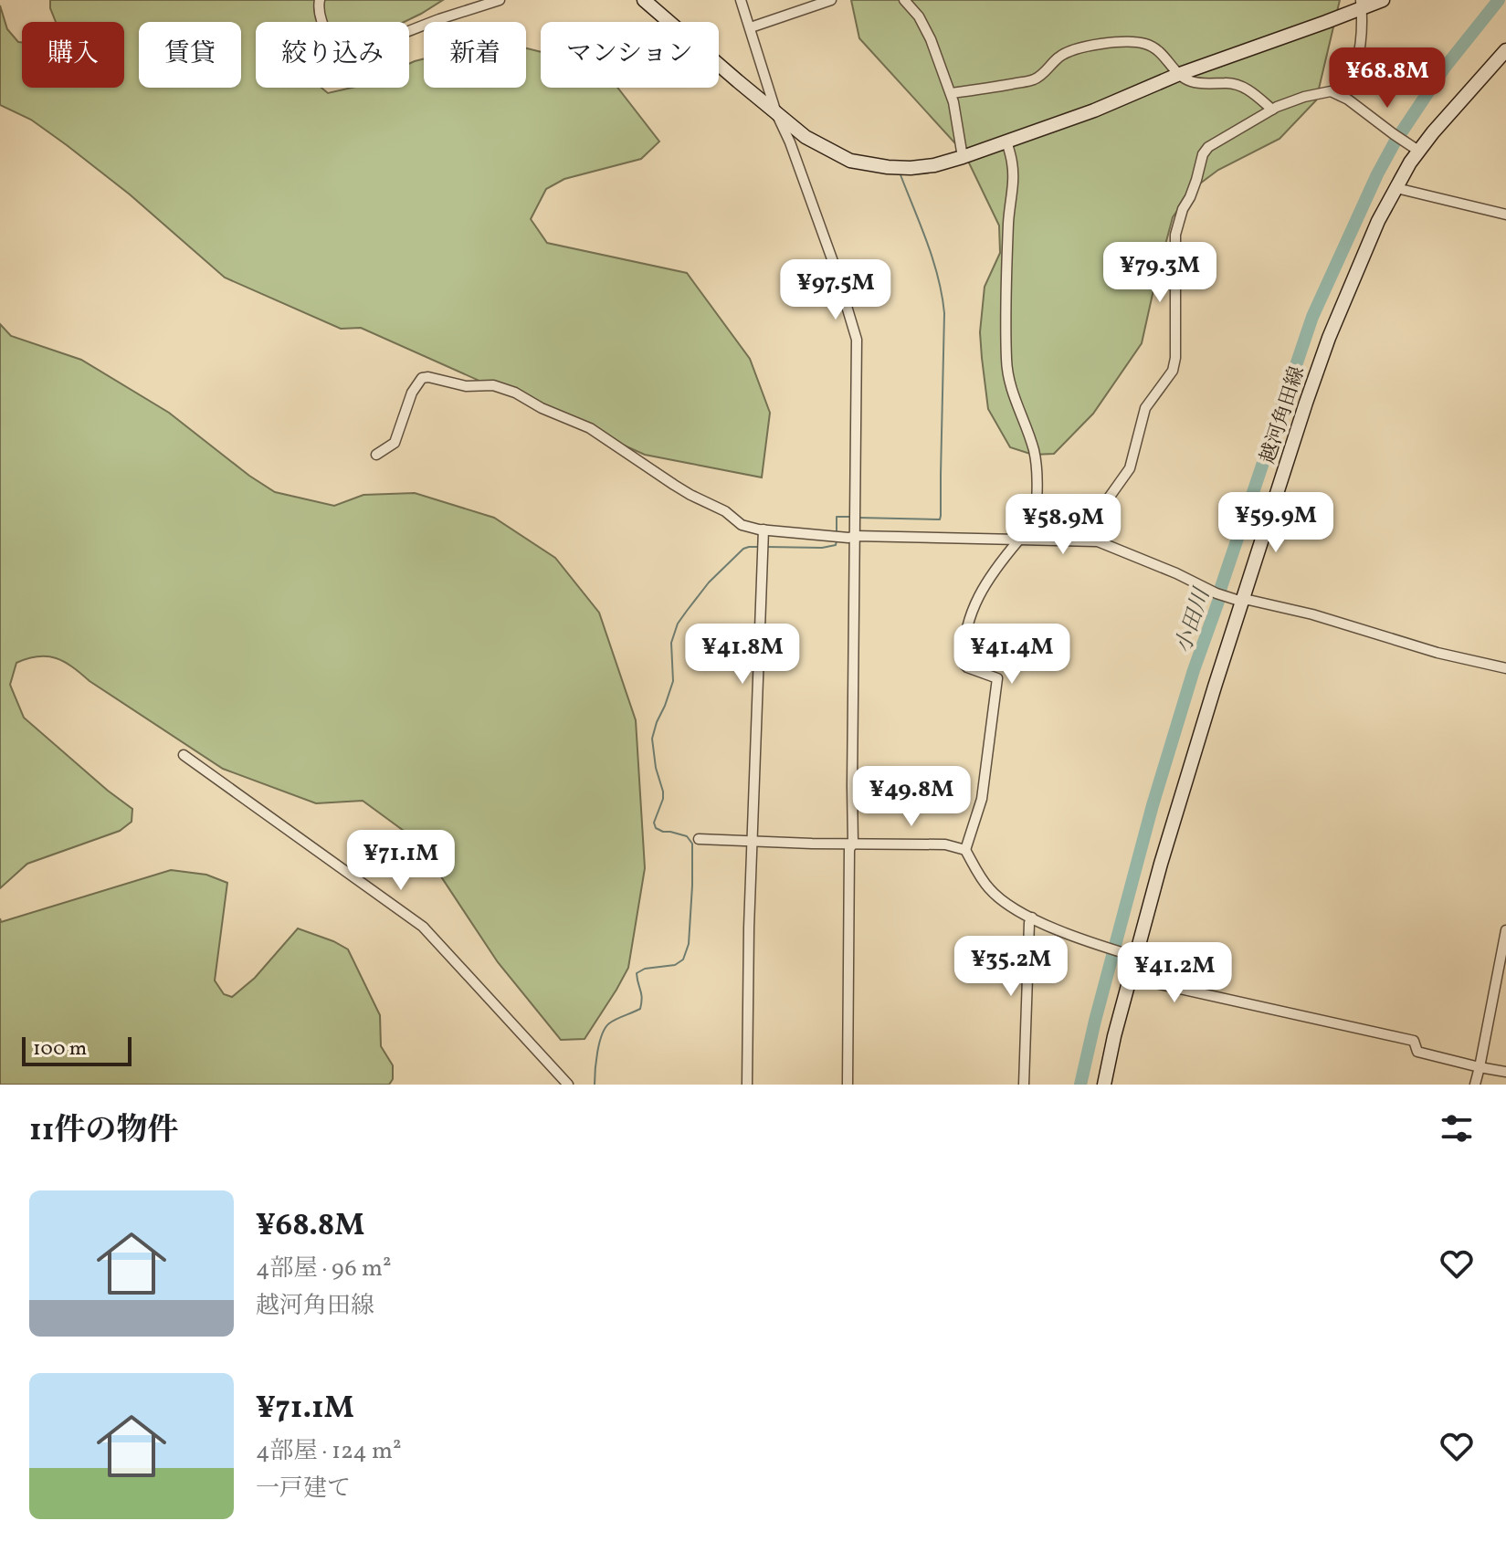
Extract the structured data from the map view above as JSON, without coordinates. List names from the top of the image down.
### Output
{
  "streets": {
    "main road": ["越河角田線"]
  },
  "water": ["小田川"],
  "scale_bar": "100 m",
  "page": {
    "chip": [
      "購入",
      "賃貸",
      "絞り込み",
      "新着",
      "マンション"
    ],
    "price": [
      "¥68.8M",
      "¥79.3M",
      "¥97.5M",
      "¥59.9M",
      "¥58.9M",
      "¥41.8M",
      "¥41.4M",
      "¥49.8M",
      "¥71.1M",
      "¥35.2M",
      "¥41.2M"
    ],
    "scale": "100 m",
    "heading": "11件の物件",
    "list": [
      {
        "name": "¥68.8M",
        "note": "4部屋 · 96 m² · 越河角田線"
      },
      {
        "name": "¥71.1M",
        "note": "4部屋 · 124 m² · 一戸建て"
      }
    ]
  }
}
